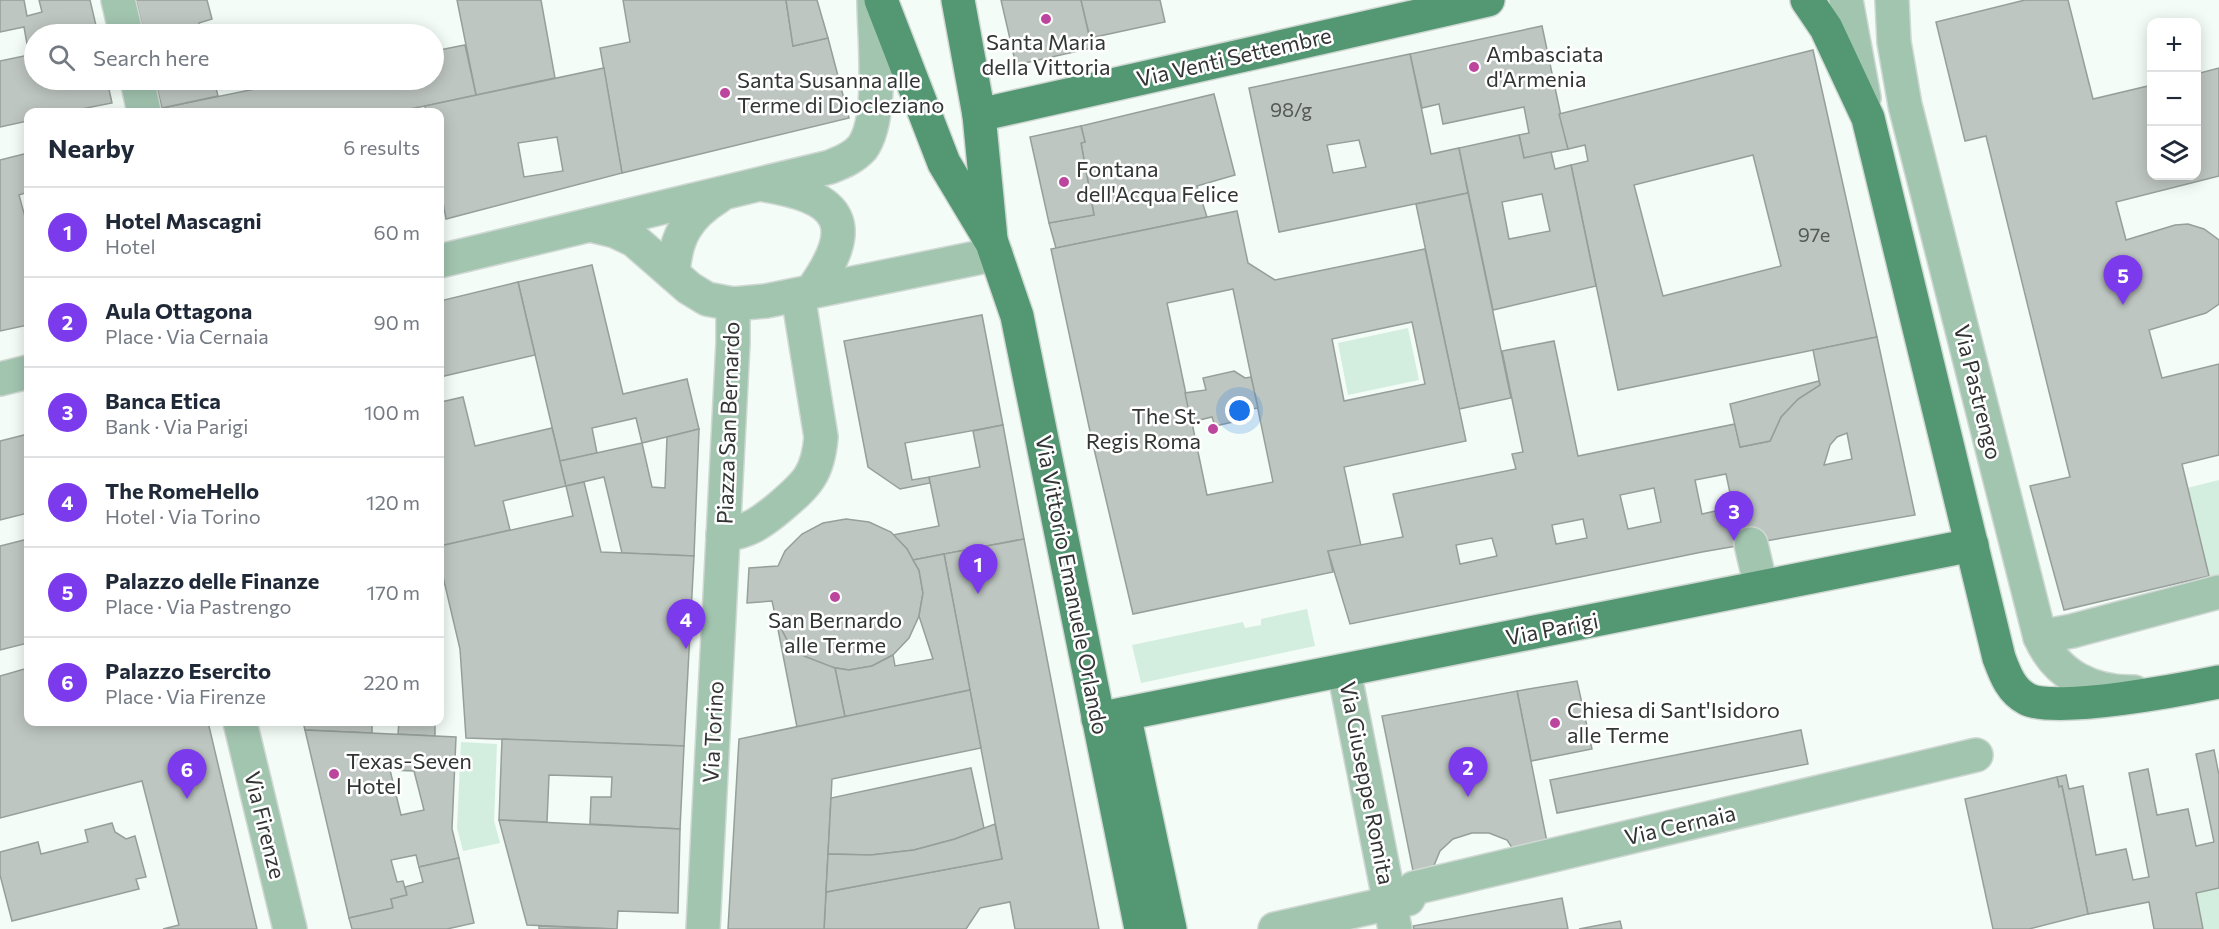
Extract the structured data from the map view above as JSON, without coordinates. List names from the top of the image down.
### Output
{
  "streets": {
    "main road": [
      "Via Venti Settembre",
      "Via Pastrengo",
      "Via Vittorio Emanuele Orlando",
      "Via Parigi",
      "Via Giuseppe Romita"
    ],
    "street": [
      "Piazza San Bernardo",
      "Via Torino",
      "Via Firenze",
      "Via Cernaia"
    ]
  },
  "crossings": [
    ["Via Pastrengo", "Via Parigi"],
    ["Piazza San Bernardo", "Via Vittorio Emanuele Orlando"],
    ["Piazza San Bernardo", "Via Torino"],
    ["Via Vittorio Emanuele Orlando", "Via Giuseppe Romita"],
    ["Via Parigi", "Via Giuseppe Romita"],
    ["Via Giuseppe Romita", "Via Cernaia"]
  ],
  "places": [
    "Santa Maria della Vittoria",
    "Ambasciata d'Armenia",
    "Santa Susanna alle Terme di Diocleziano",
    "Fontana dell'Acqua Felice",
    "The St. Regis Roma",
    "San Bernardo alle Terme",
    "Chiesa di Sant'Isidoro alle Terme",
    "Texas-Seven Hotel"
  ],
  "house_numbers": ["98/g", "97e"],
  "page": {
    "map_buttons": ["+", "−"],
    "search": "Search here",
    "heading": ["Nearby", "6 results"],
    "list": [
      {
        "mark": "1",
        "name": "Hotel Mascagni",
        "note": "Hotel",
        "value": "60 m"
      },
      {
        "mark": "2",
        "name": "Aula Ottagona",
        "note": "Place · Via Cernaia",
        "value": "90 m"
      },
      {
        "mark": "3",
        "name": "Banca Etica",
        "note": "Bank · Via Parigi",
        "value": "100 m"
      },
      {
        "mark": "4",
        "name": "The RomeHello",
        "note": "Hotel · Via Torino",
        "value": "120 m"
      },
      {
        "mark": "5",
        "name": "Palazzo delle Finanze",
        "note": "Place · Via Pastrengo",
        "value": "170 m"
      },
      {
        "mark": "6",
        "name": "Palazzo Esercito",
        "note": "Place · Via Firenze",
        "value": "220 m"
      }
    ],
    "pins": [
      "5",
      "3",
      "1",
      "4",
      "2",
      "6"
    ]
  }
}
